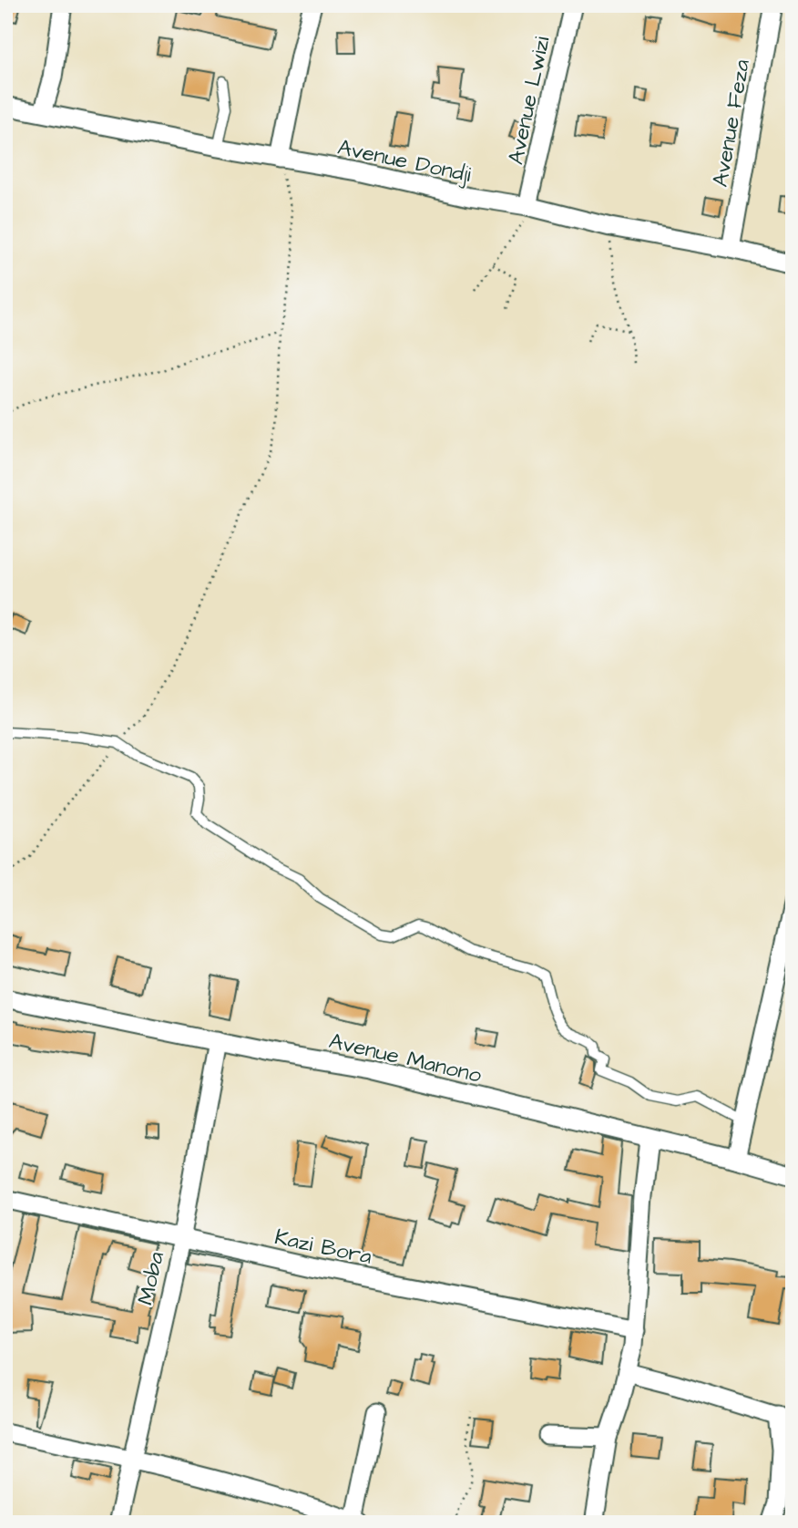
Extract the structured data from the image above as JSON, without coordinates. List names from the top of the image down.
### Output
{
  "streets": {
    "street": [
      "Avenue Lwizi",
      "Avenue Feza",
      "Avenue Dondji",
      "Avenue Manono",
      "Kazi Bora",
      "Moba"
    ]
  },
  "crossings": [
    ["Avenue Lwizi", "Avenue Dondji"],
    ["Avenue Feza", "Avenue Dondji"],
    ["Avenue Manono", "Moba"],
    ["Kazi Bora", "Moba"]
  ]
}
